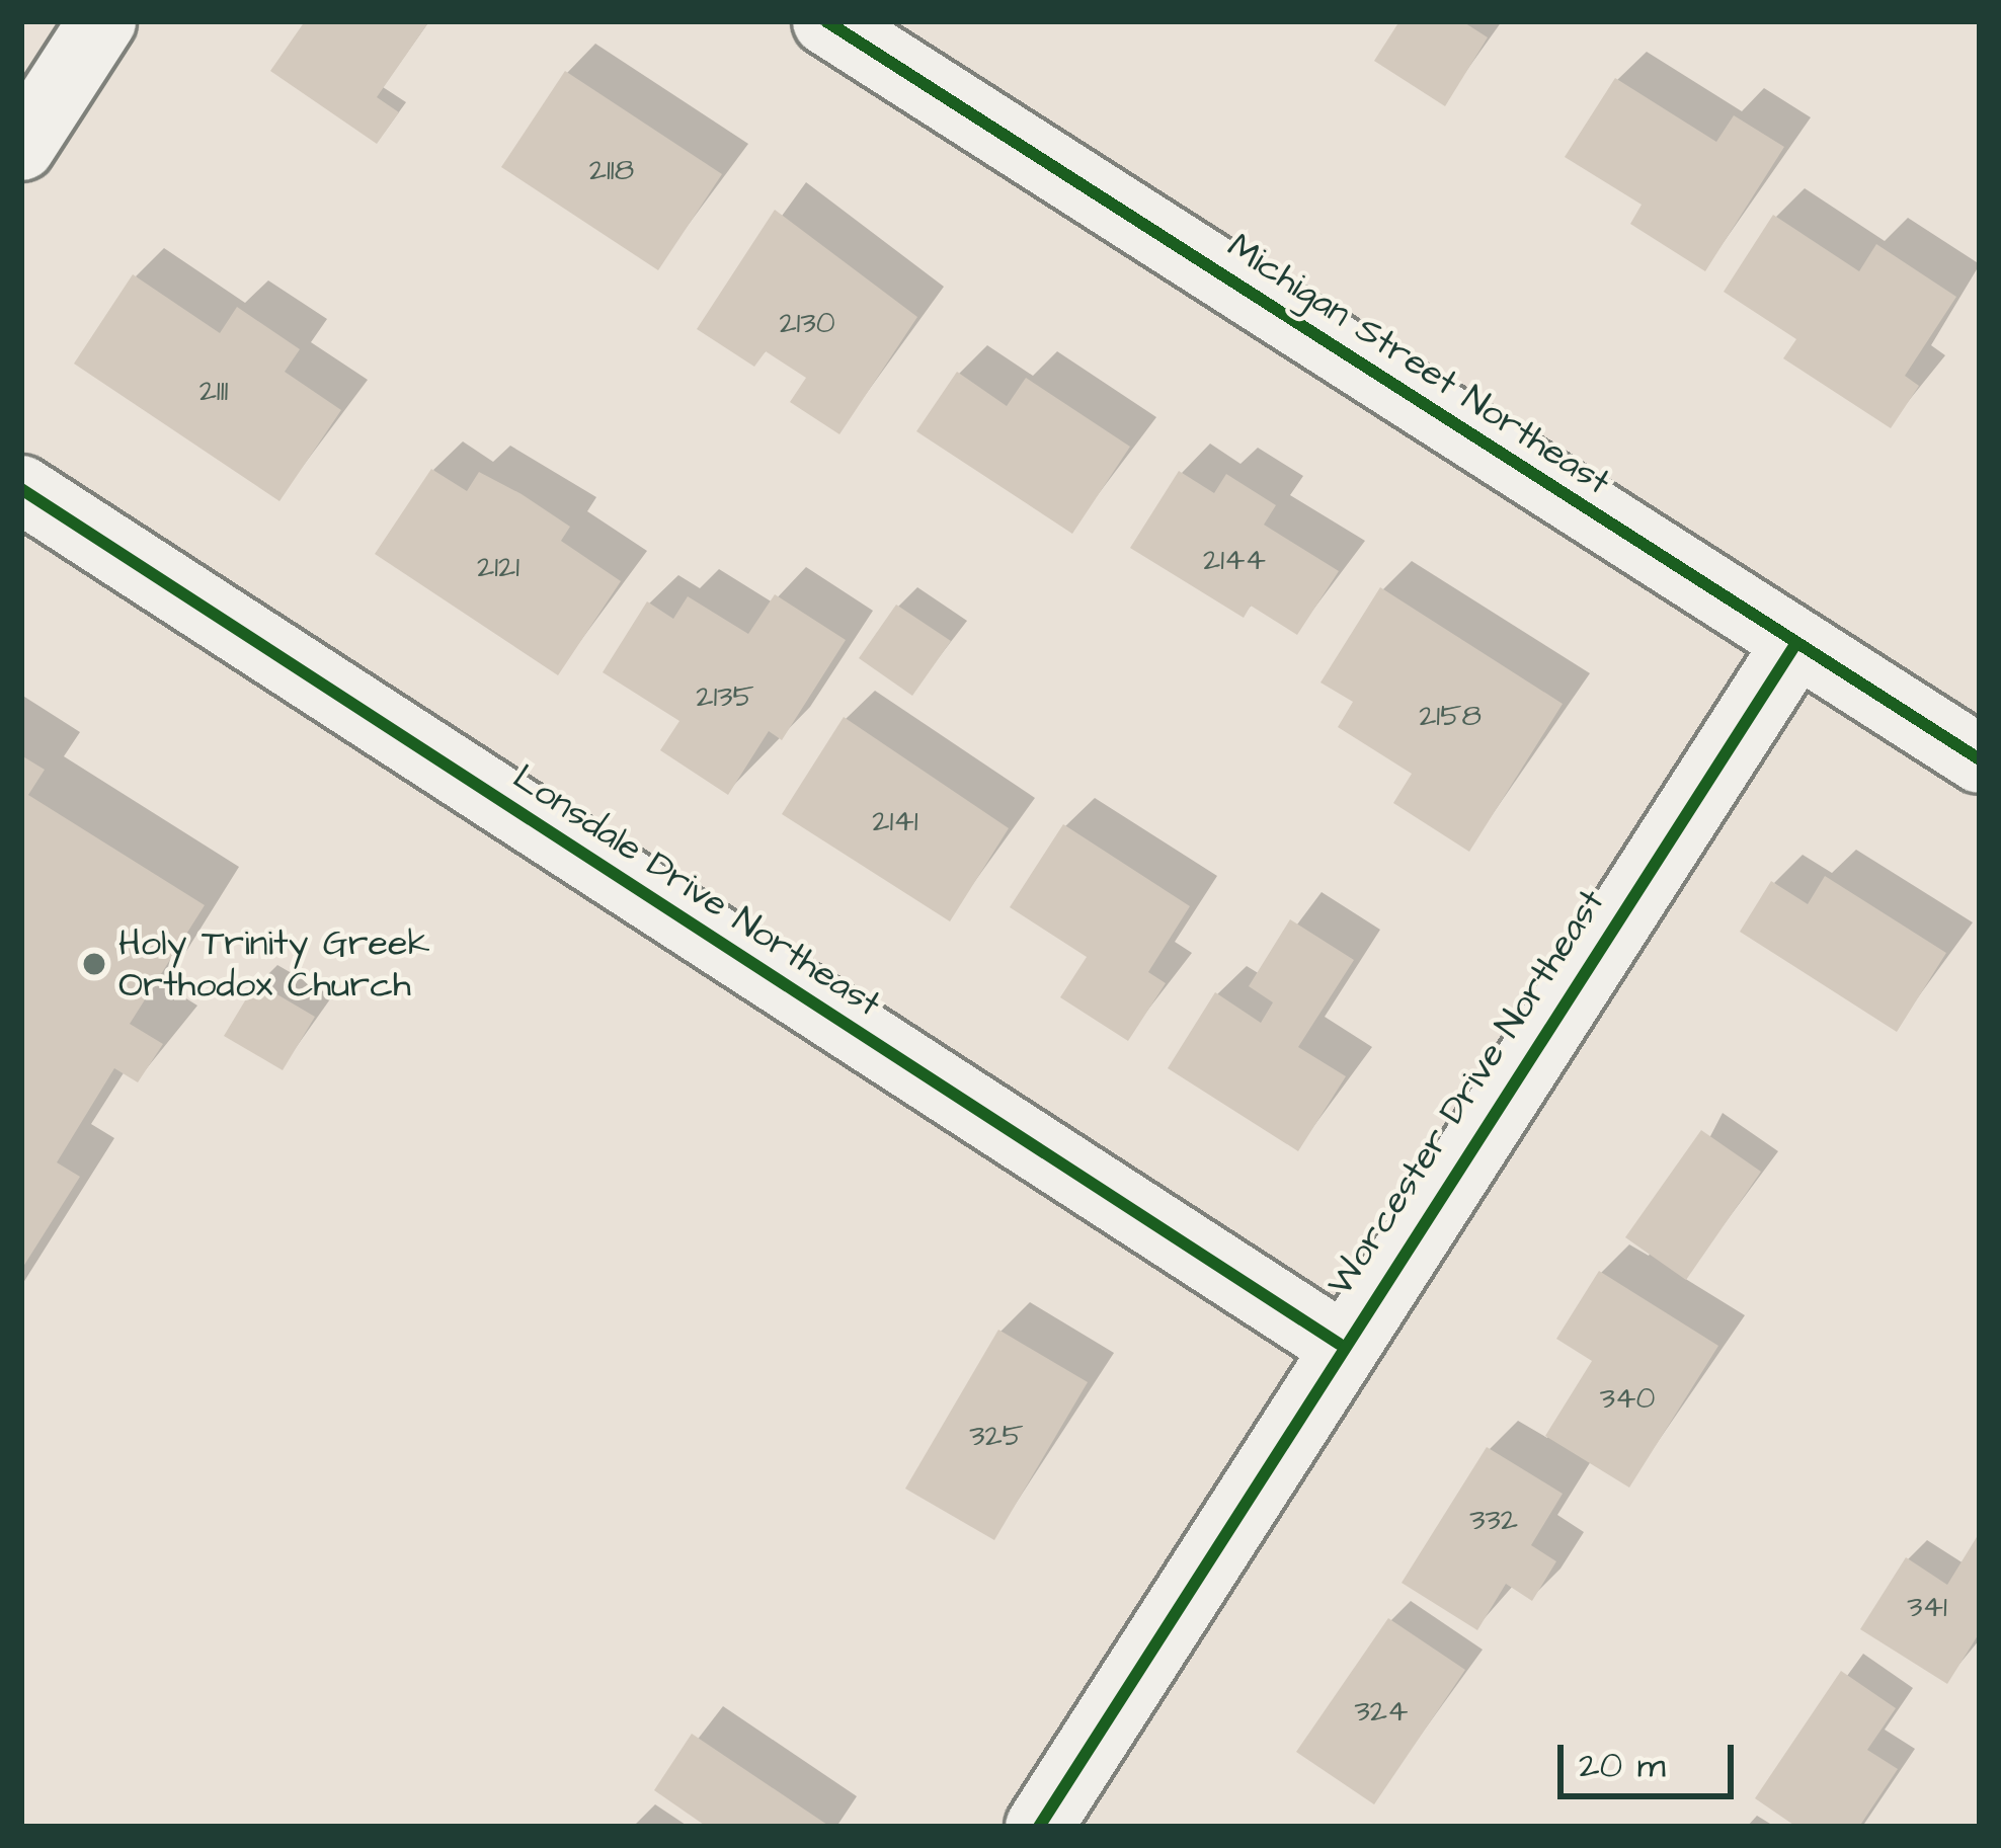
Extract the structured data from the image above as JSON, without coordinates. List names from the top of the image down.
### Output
{
  "streets": {
    "street": ["Michigan Street Northeast", "Lonsdale Drive Northeast", "Worcester Drive Northeast"]
  },
  "crossings": [
    ["Michigan Street Northeast", "Worcester Drive Northeast"],
    ["Lonsdale Drive Northeast", "Worcester Drive Northeast"]
  ],
  "places": ["Holy Trinity Greek Orthodox Church"],
  "house_numbers": [
    "2118",
    "2130",
    "2111",
    "2144",
    "2121",
    "2135",
    "2158",
    "2141",
    "340",
    "325",
    "332",
    "341",
    "324"
  ],
  "scale_bar": "20 m"
}
